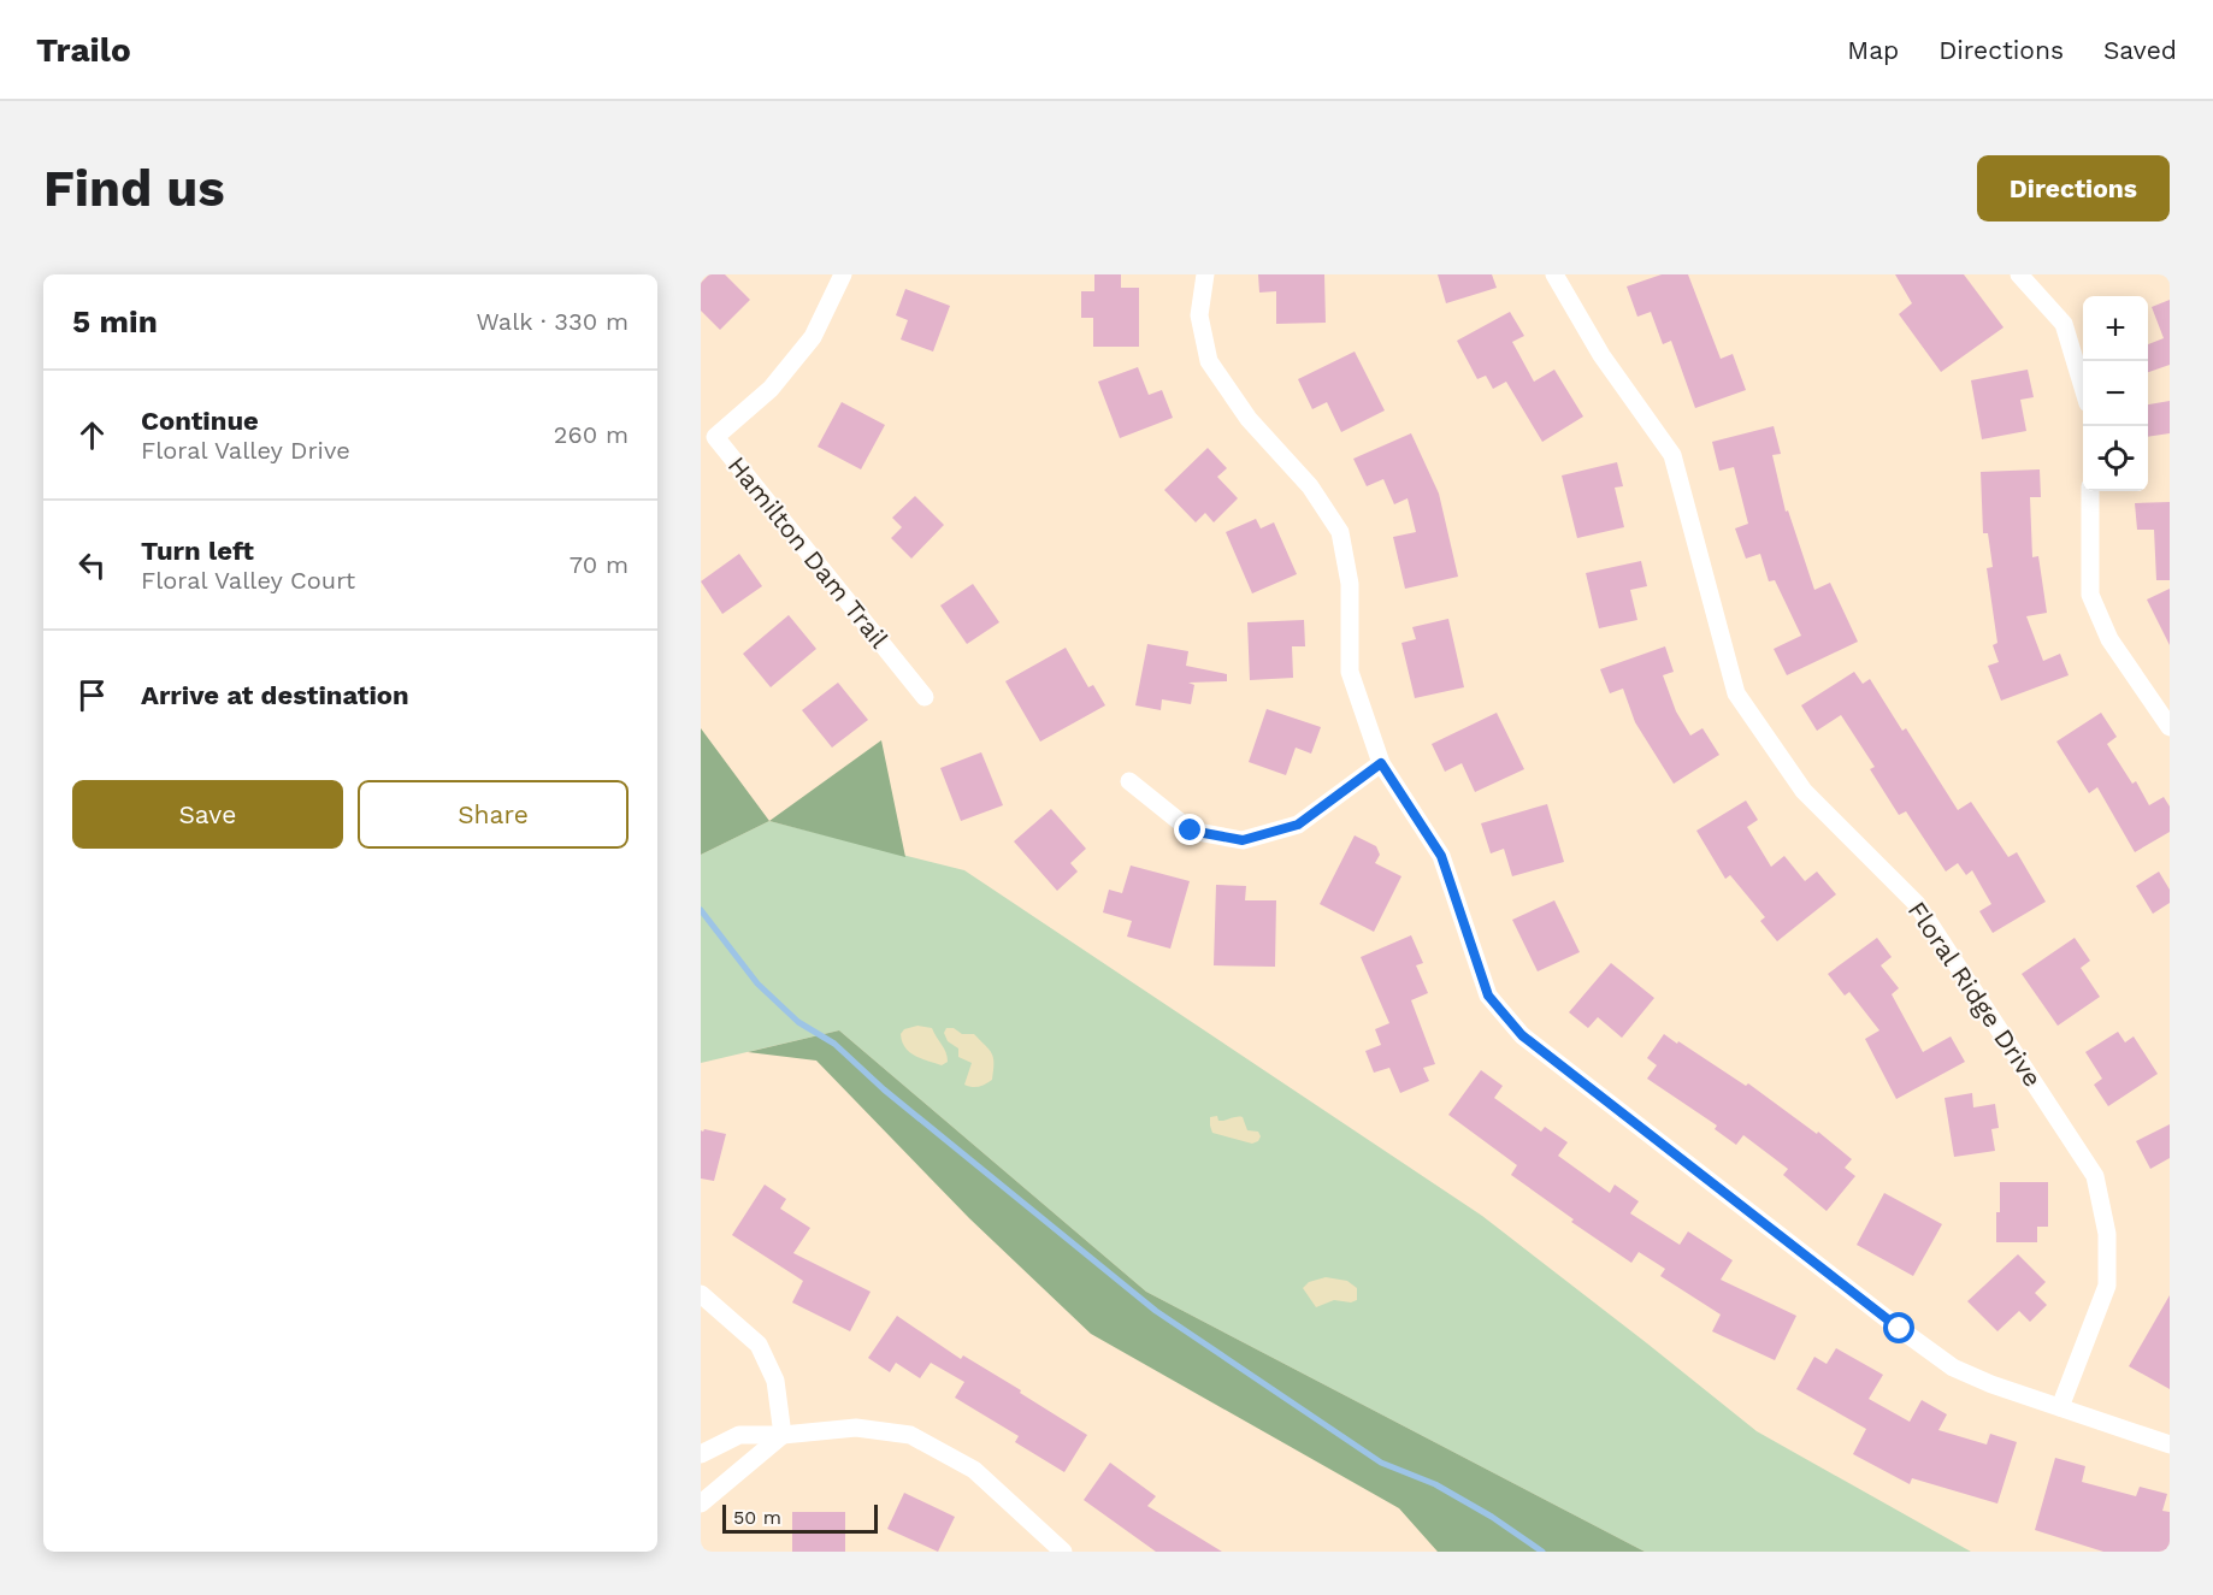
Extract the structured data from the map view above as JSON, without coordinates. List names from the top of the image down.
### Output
{
  "streets": {
    "street": ["Hamilton Dam Trail", "Floral Ridge Drive"]
  },
  "scale_bar": "50 m",
  "page": {
    "header": "Trailo",
    "nav": ["Map", "Directions", "Saved"],
    "buttons": [
      "Directions",
      ["Save", "Share"]
    ],
    "title": "Find us",
    "heading": ["5 min", "Walk · 330 m"],
    "map_buttons": ["+", "−"],
    "list": [
      ["Continue", "Floral Valley Drive", "260 m"],
      ["Turn left", "Floral Valley Court", "70 m"],
      "Arrive at destination"
    ],
    "scale": "50 m"
  }
}
